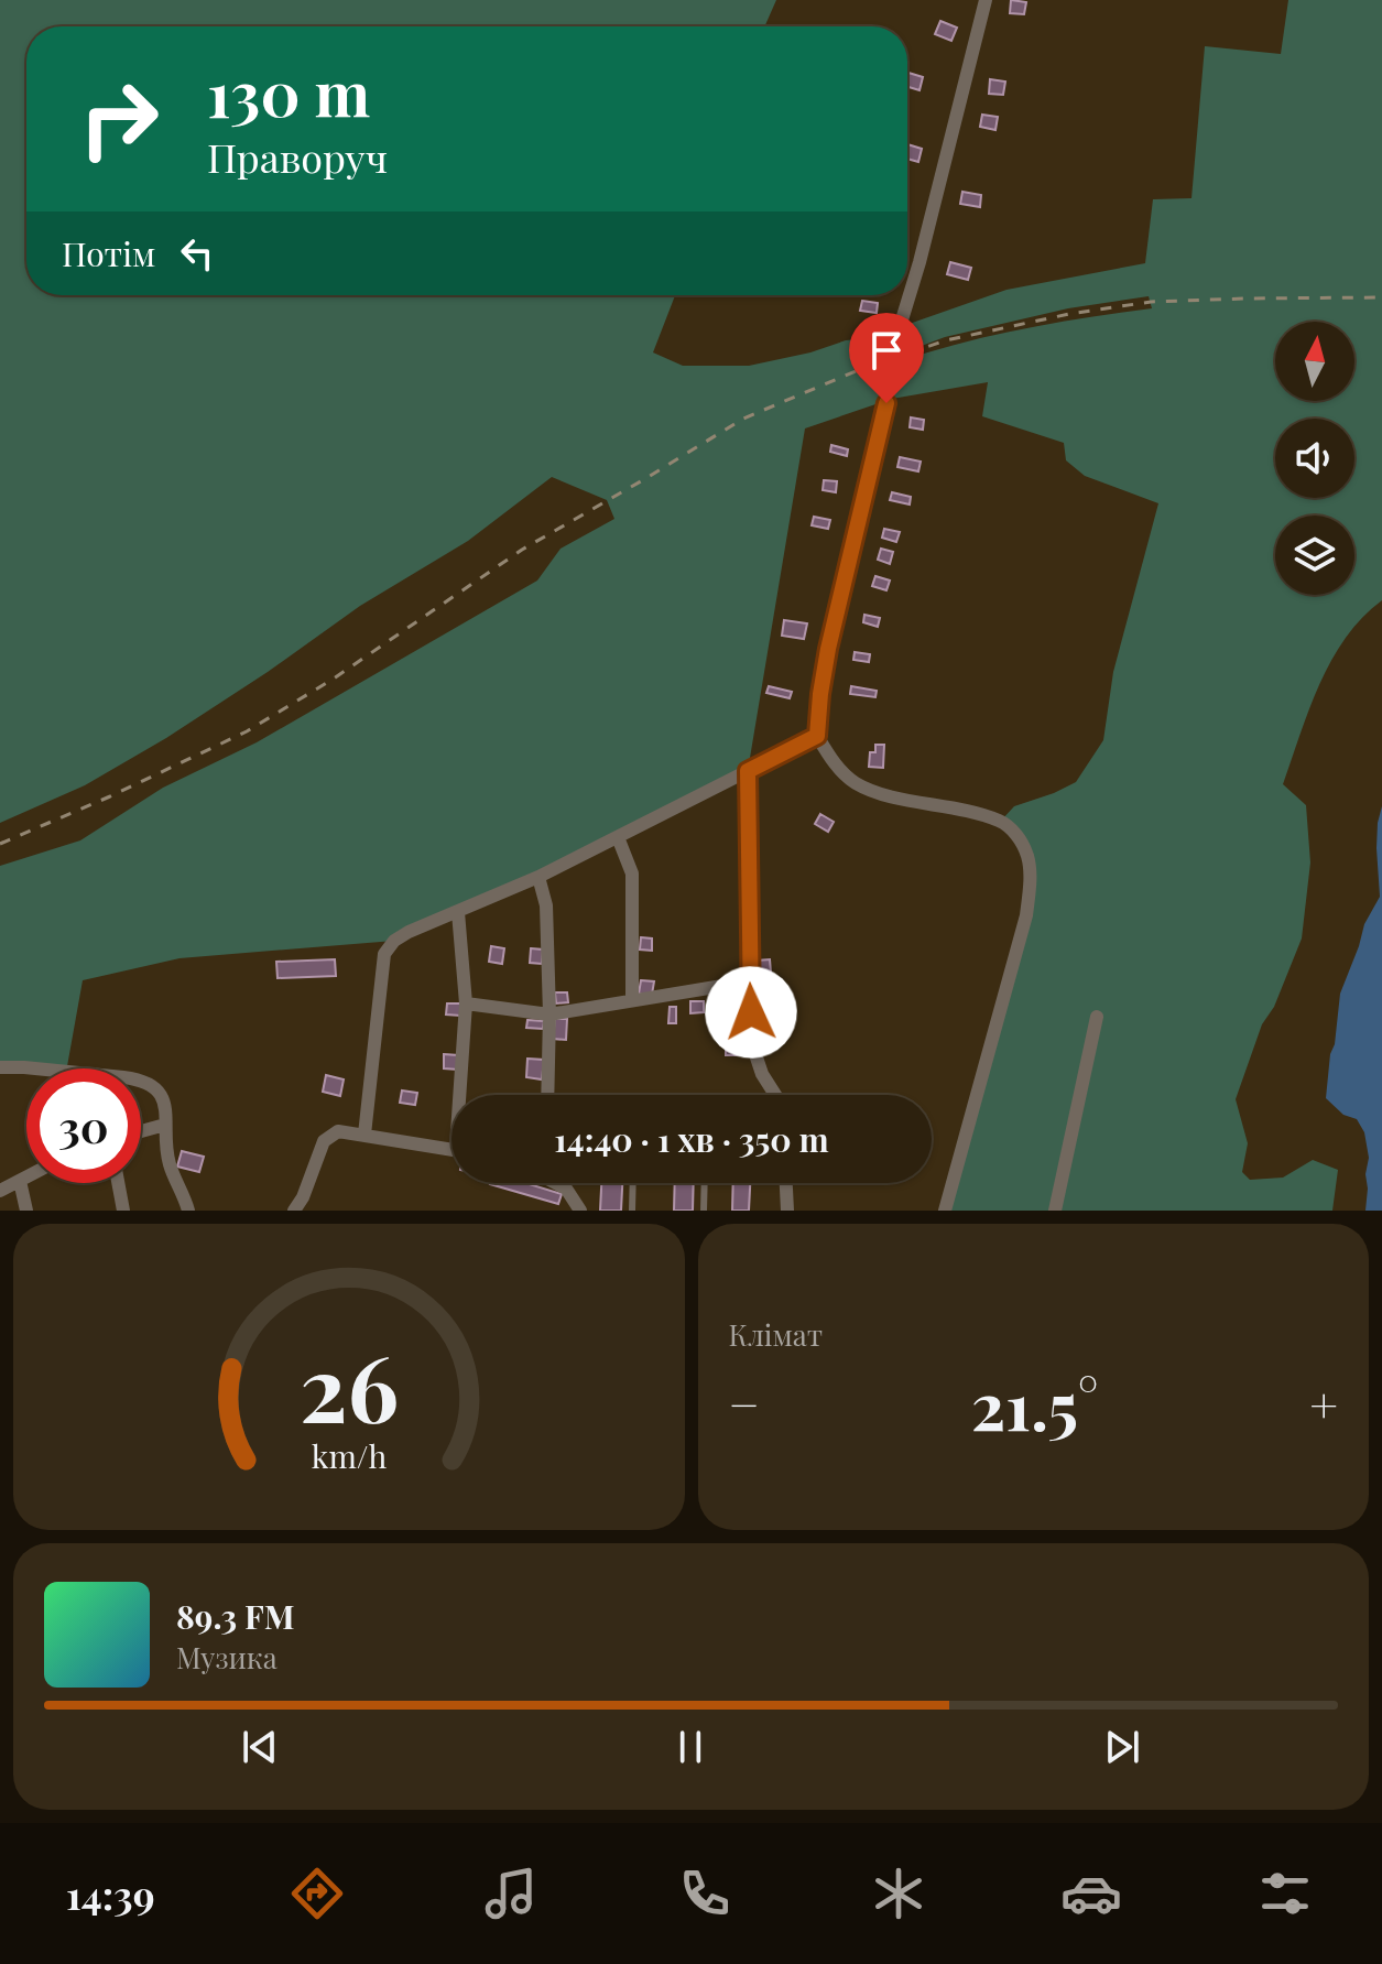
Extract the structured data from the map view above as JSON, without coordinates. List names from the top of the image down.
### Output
{
  "north": "top",
  "page": {
    "turn": ["130 m", "Праворуч"],
    "then": "Потім",
    "limit": "30",
    "trip": "14:40 · 1 хв · 350 m",
    "tile": "Клімат",
    "heat": ["−", "21.5°", "+"],
    "song": ["89.3 FM", "Музика"],
    "tabs": "14:39",
    "gauge": ["26", "km/h"]
  }
}
